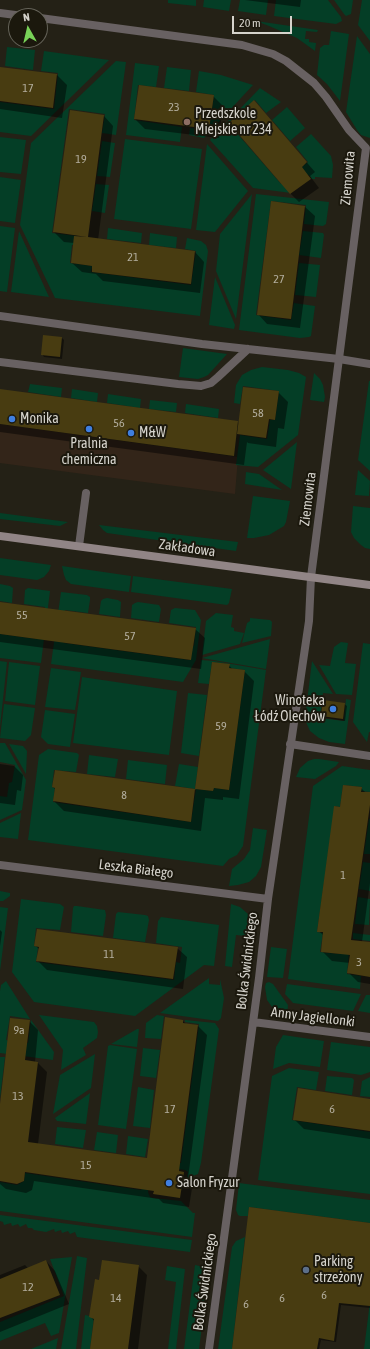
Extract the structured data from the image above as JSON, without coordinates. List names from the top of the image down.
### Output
{
  "streets": {
    "street": [
      "Ziemowita",
      "Zakładowa",
      "Leszka Białego",
      "Bolka Świdnickiego",
      "Anny Jagiellonki"
    ]
  },
  "crossings": [
    ["Ziemowita", "Zakładowa"],
    ["Ziemowita", "Bolka Świdnickiego"],
    ["Zakładowa", "Bolka Świdnickiego"],
    ["Leszka Białego", "Bolka Świdnickiego"],
    ["Bolka Świdnickiego", "Anny Jagiellonki"]
  ],
  "places": [
    "Przedszkole Miejskie nr 234",
    "Monika",
    "Pralnia chemiczna",
    "M&W",
    "Winoteka Łódź Olechów",
    "Salon Fryzur",
    "Parking strzeżony"
  ],
  "house_numbers": [
    "17",
    "23",
    "19",
    "21",
    "27",
    "58",
    "56",
    "55",
    "57",
    "59",
    "8",
    "1",
    "11",
    "3",
    "9a",
    "13",
    "17",
    "6",
    "15",
    "12",
    "6",
    "14",
    "6",
    "6"
  ],
  "scale_bar": "20 m",
  "north": "top"
}
